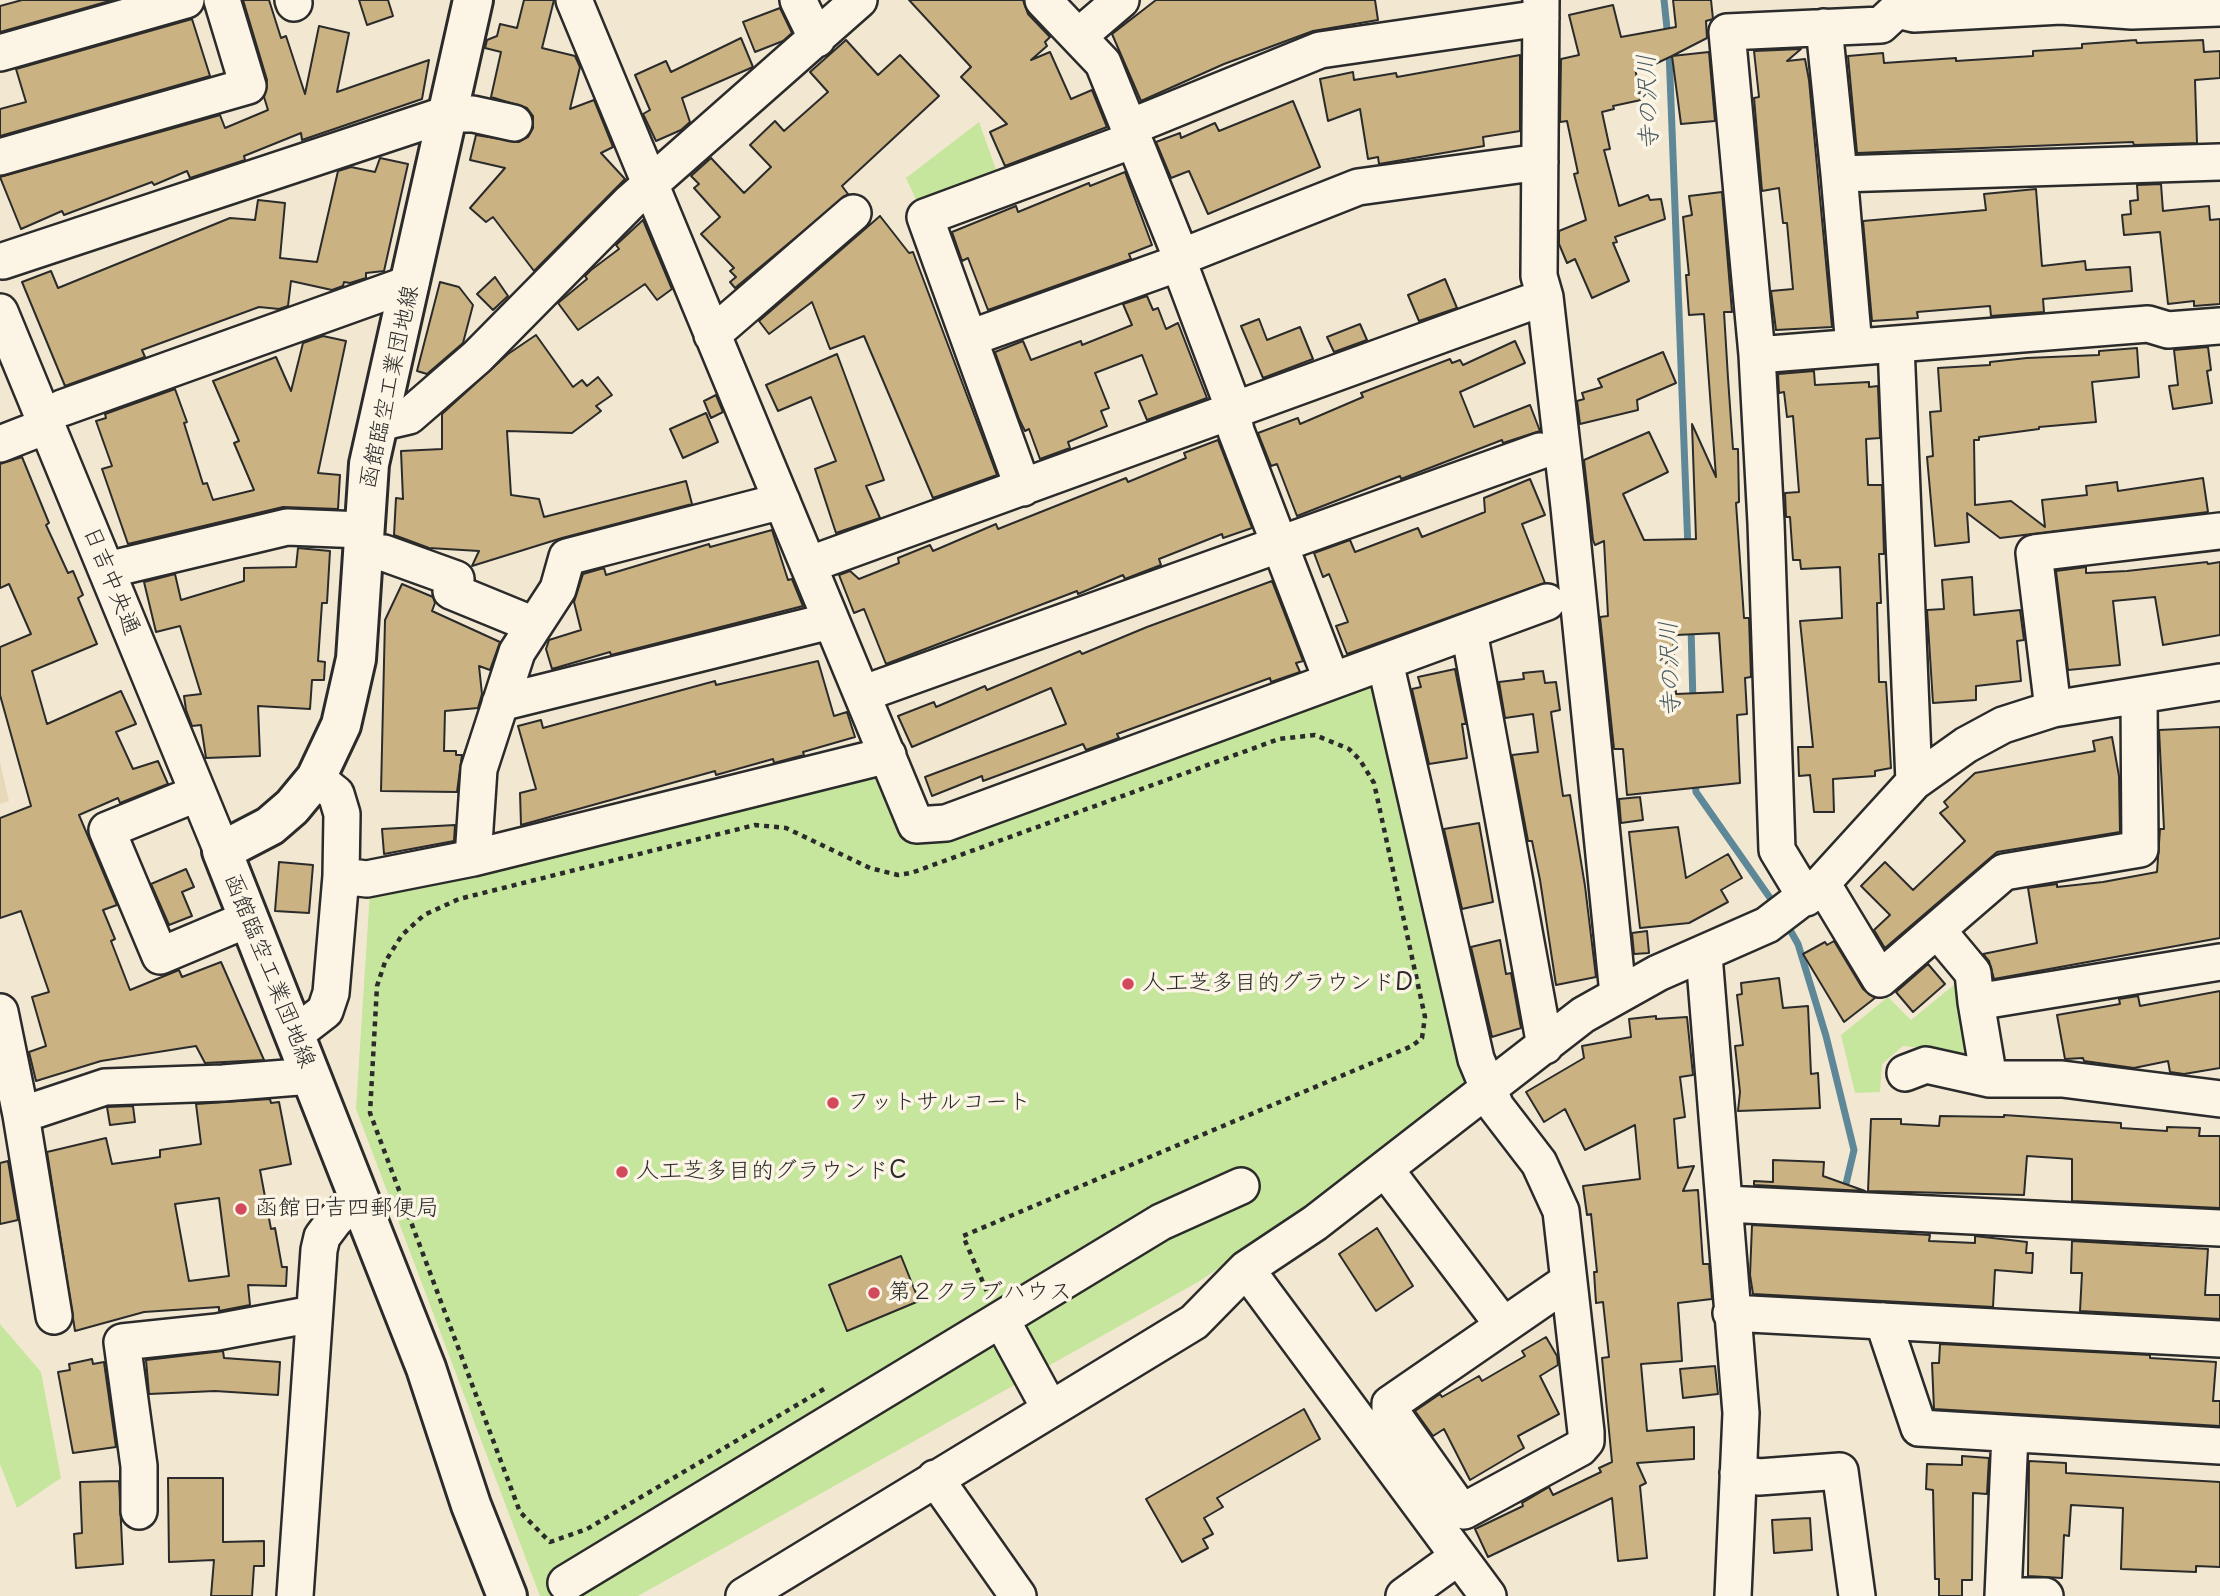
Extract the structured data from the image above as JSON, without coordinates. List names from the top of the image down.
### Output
{
  "streets": {
    "main road": ["函館臨空工業団地線"],
    "street": ["日吉中央通"]
  },
  "crossings": [
    ["函館臨空工業団地線", "日吉中央通"]
  ],
  "water": ["寺の沢川"],
  "places": [
    "人工芝多目的グラウンドD",
    "フットサルコート",
    "人工芝多目的グラウンドC",
    "函館日吉四郵便局",
    "第２クラブハウス"
  ]
}
